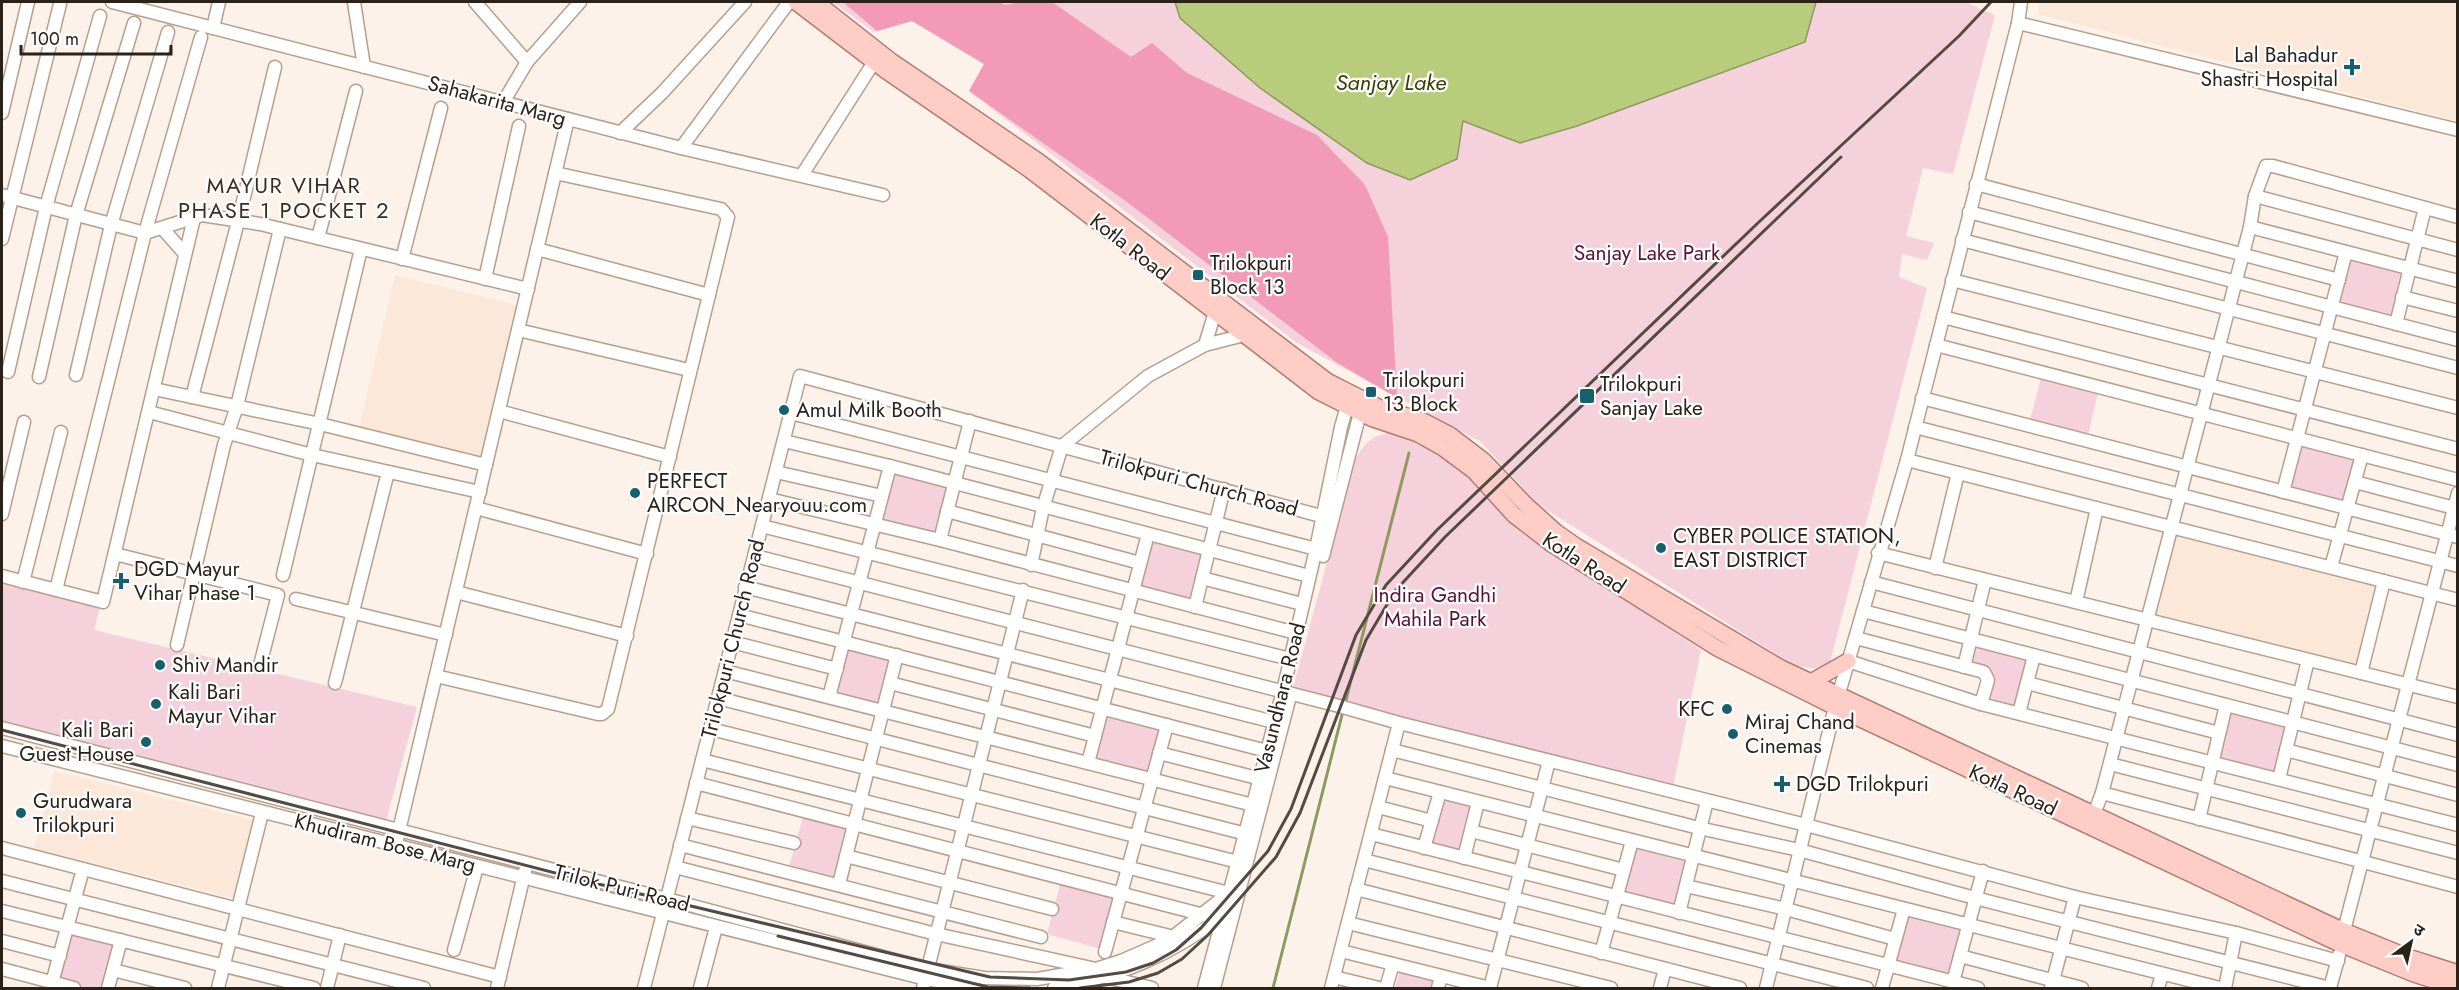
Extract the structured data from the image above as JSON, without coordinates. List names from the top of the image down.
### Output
{
  "streets": {
    "main road": ["Kotla Road"],
    "street": [
      "Sahakarita Marg",
      "Trilokpuri Church Road",
      "Vasundhara Road",
      "Khudiram Bose Marg",
      "Trilok Puri Road"
    ]
  },
  "crossings": [
    ["Kotla Road", "Vasundhara Road"],
    ["Trilokpuri Church Road", "Vasundhara Road"],
    ["Trilokpuri Church Road", "Khudiram Bose Marg"],
    ["Trilokpuri Church Road", "Trilok Puri Road"],
    ["Vasundhara Road", "Trilok Puri Road"],
    ["Khudiram Bose Marg", "Trilok Puri Road"]
  ],
  "districts": ["MAYUR VIHAR PHASE 1 POCKET 2"],
  "water": ["Sanjay Lake"],
  "parks": ["Sanjay Lake Park", "Indira Gandhi Mahila Park"],
  "places": {
    "health": ["Lal Bahadur Shastri Hospital", "DGD Mayur Vihar Phase 1", "DGD Trilokpuri"],
    "transit": ["Trilokpuri Block 13", "Trilokpuri 13 Block", "Trilokpuri Sanjay Lake"],
    "other": [
      "Amul Milk Booth",
      "PERFECT AIRCON_Nearyouu.com",
      "CYBER POLICE STATION, EAST DISTRICT",
      "Shiv Mandir",
      "Kali Bari Mayur Vihar",
      "KFC",
      "Miraj Chand Cinemas",
      "Kali Bari Guest House",
      "Gurudwara Trilokpuri"
    ]
  },
  "scale_bar": "100 m",
  "north": "top right"
}
